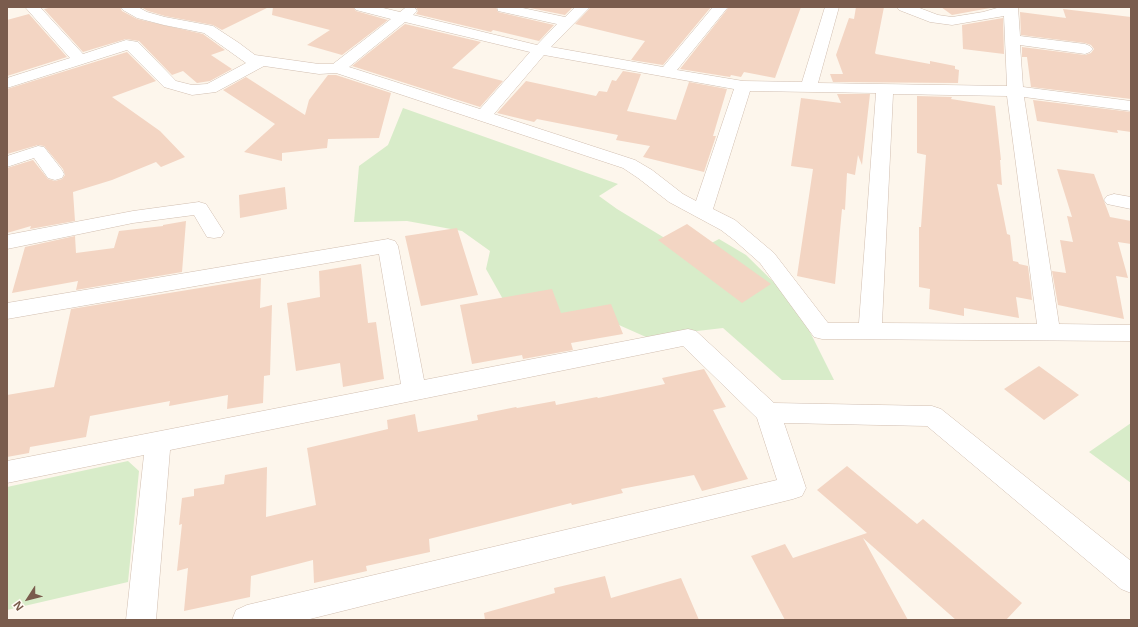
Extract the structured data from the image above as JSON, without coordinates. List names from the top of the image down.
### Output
{
  "north": "bottom left"
}
